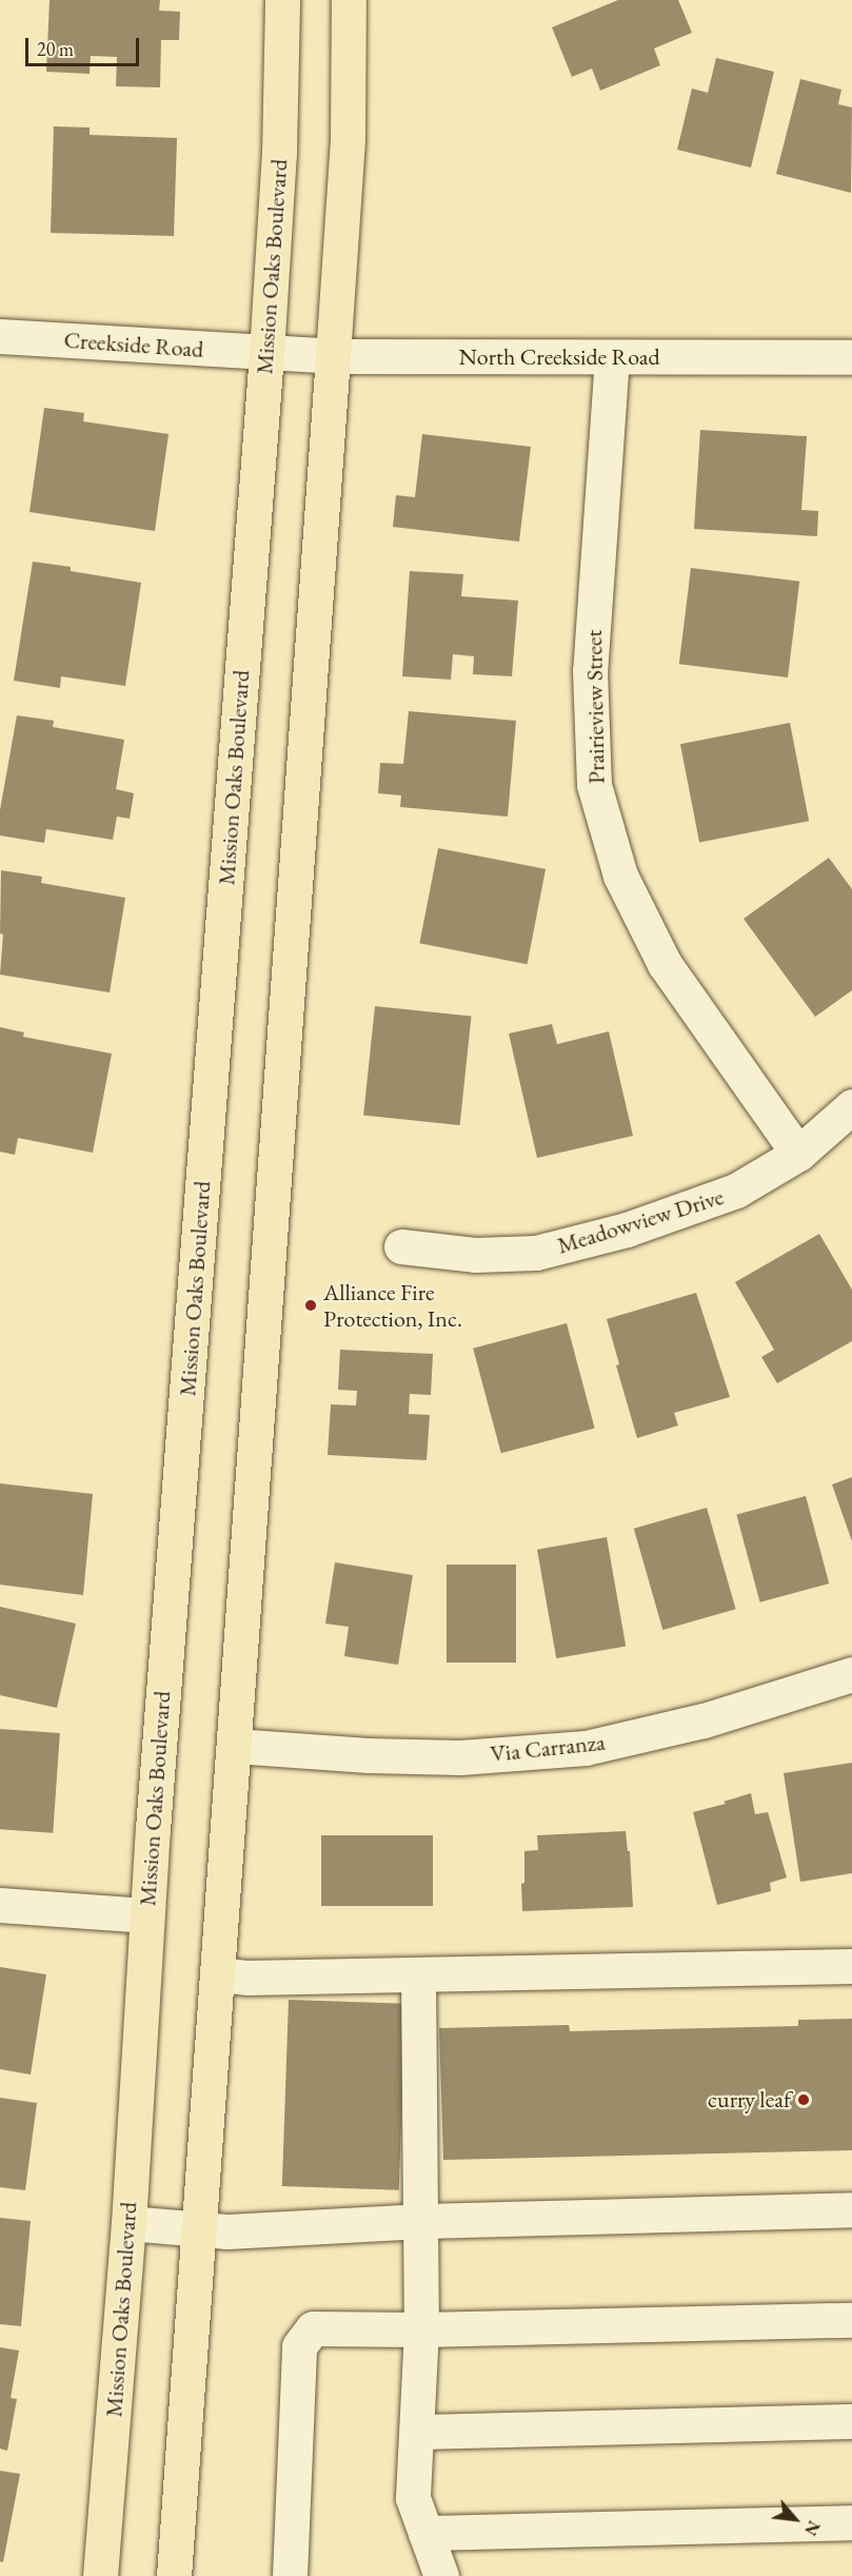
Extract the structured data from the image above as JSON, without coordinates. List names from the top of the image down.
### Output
{
  "streets": {
    "main road": ["Mission Oaks Boulevard"],
    "street": [
      "Creekside Road",
      "North Creekside Road",
      "Prairieview Street",
      "Meadowview Drive",
      "Via Carranza"
    ]
  },
  "crossings": [
    ["Mission Oaks Boulevard", "Creekside Road"],
    ["Mission Oaks Boulevard", "North Creekside Road"],
    ["Creekside Road", "North Creekside Road"],
    ["North Creekside Road", "Prairieview Street"],
    ["Prairieview Street", "Meadowview Drive"]
  ],
  "places": ["Alliance Fire Protection, Inc.", "curry leaf"],
  "scale_bar": "20 m",
  "north": "bottom right"
}
